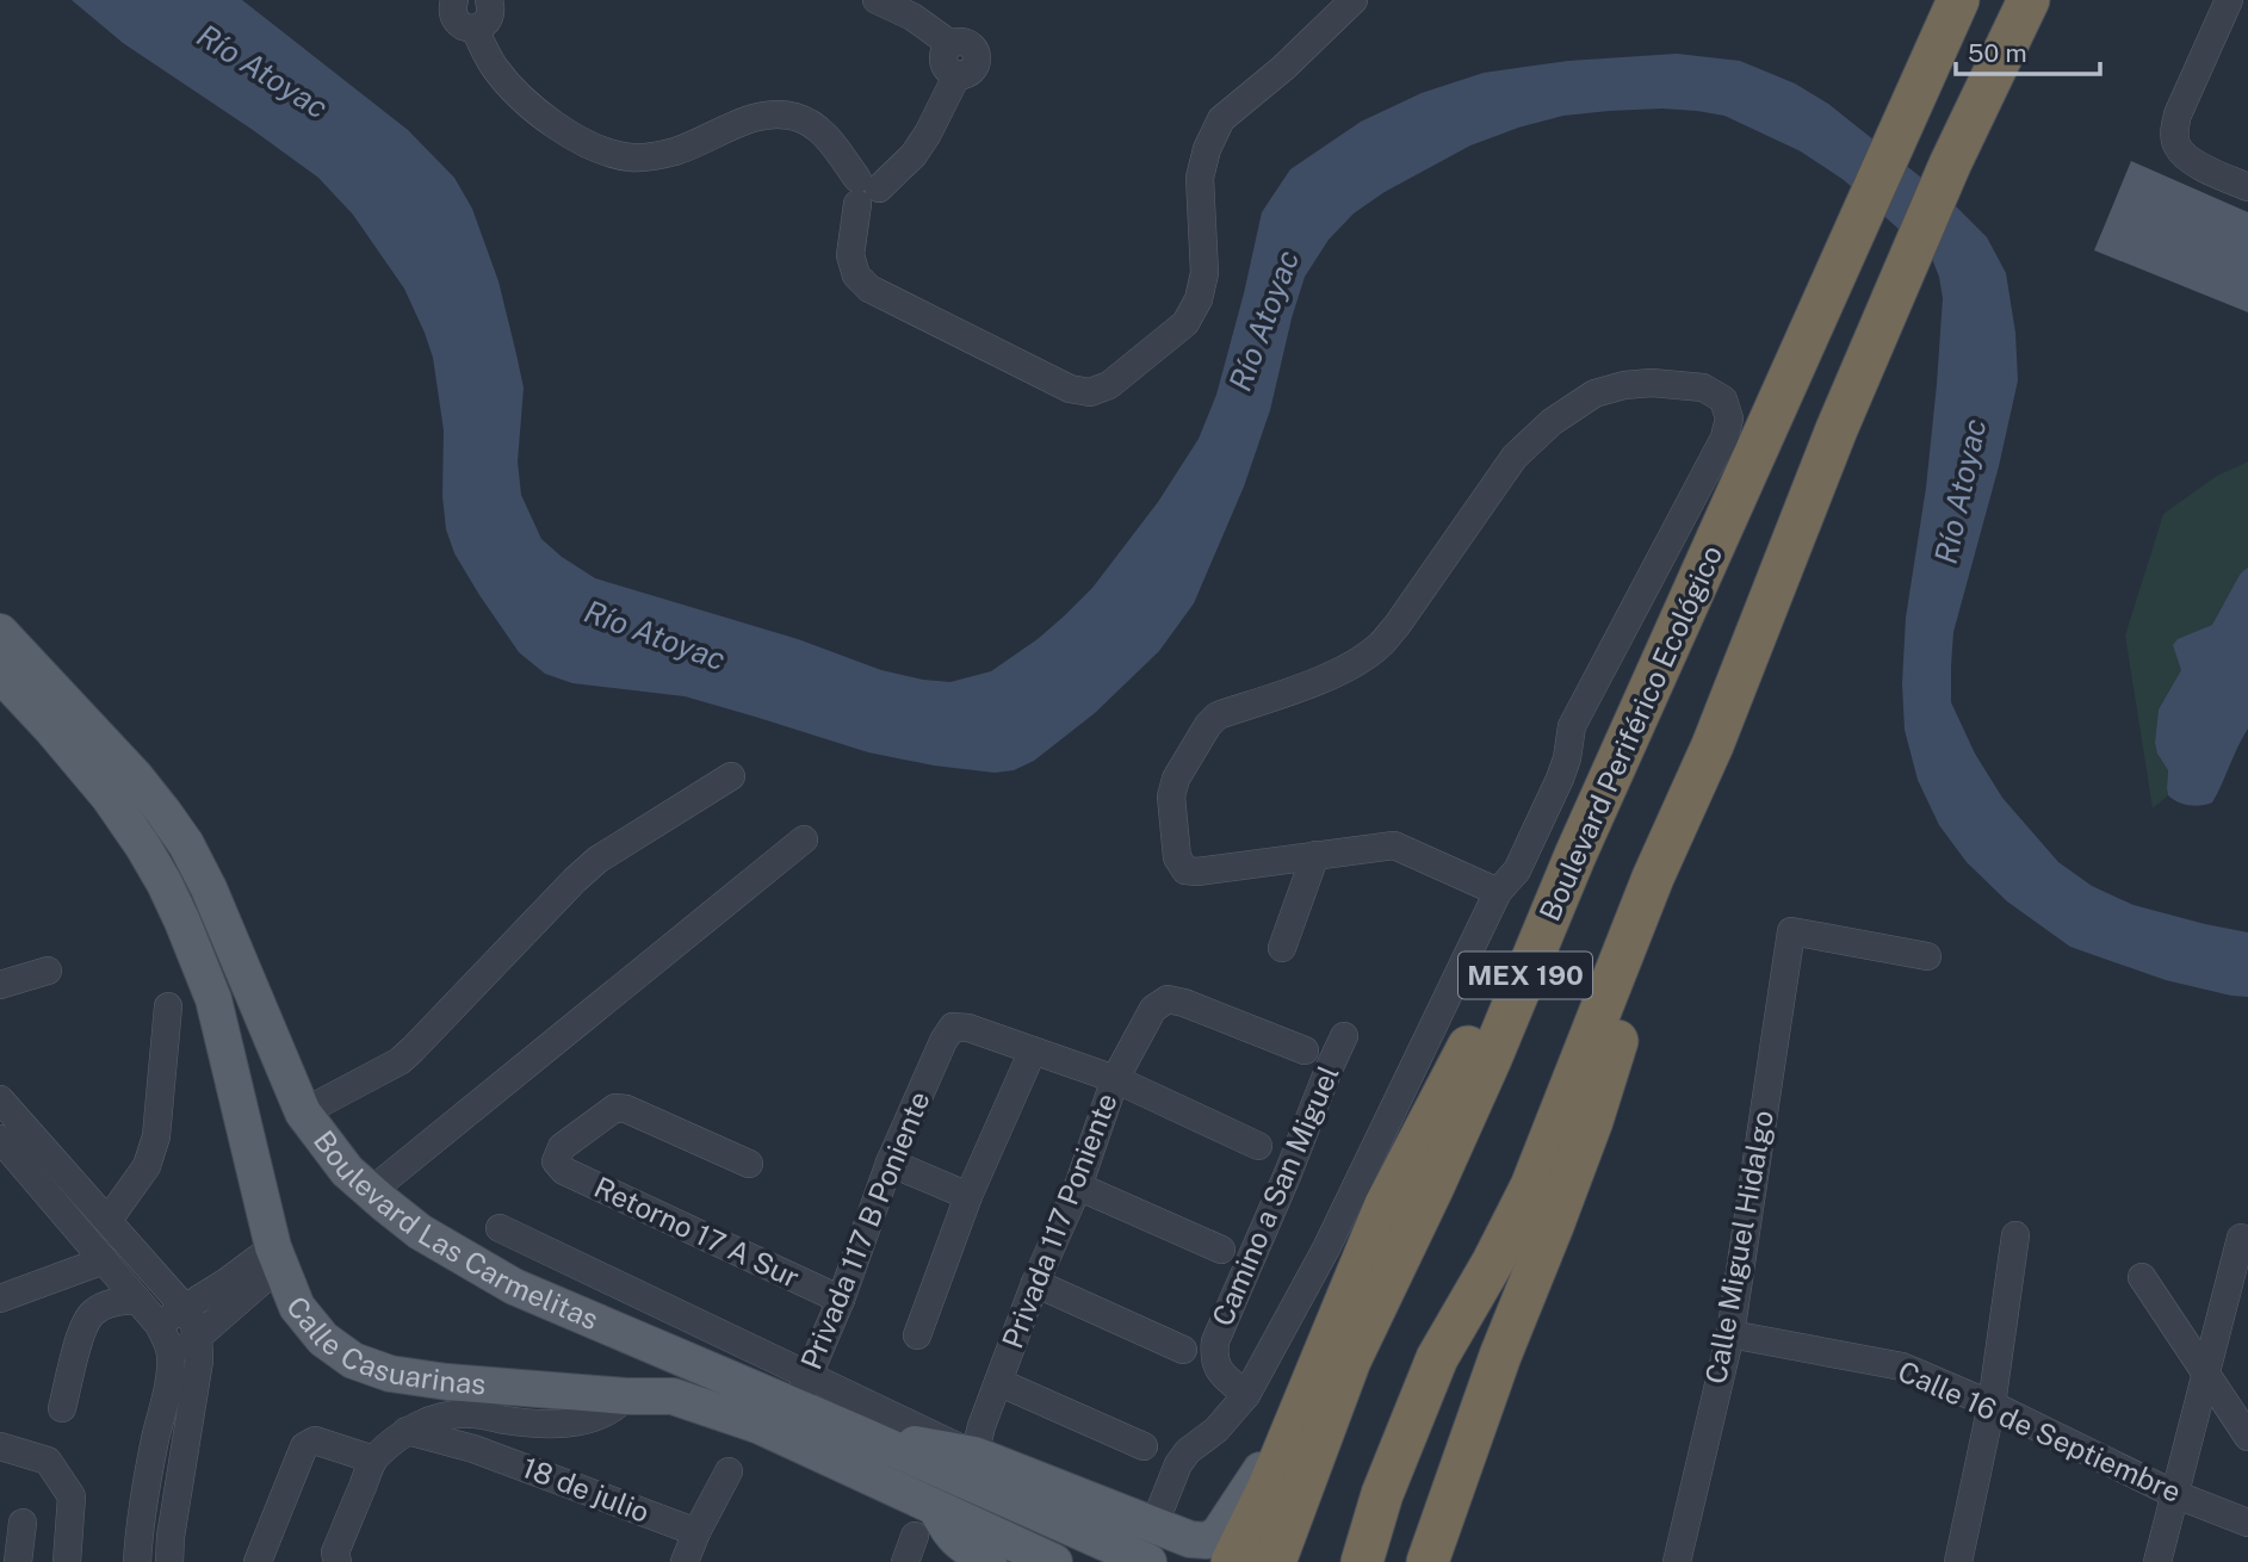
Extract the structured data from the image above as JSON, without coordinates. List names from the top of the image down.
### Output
{
  "streets": {
    "highway": ["Boulevard Periférico Ecológico", "MEX 190"],
    "main road": ["Boulevard Las Carmelitas", "Calle Casuarinas"],
    "street": [
      "Camino a San Miguel",
      "Privada 117 Poniente",
      "Privada 117 B Poniente",
      "Retorno 17 A Sur",
      "Calle Miguel Hidalgo",
      "Calle 16 de Septiembre",
      "18 de julio"
    ]
  },
  "crossings": [
    ["Boulevard Las Carmelitas", "Privada 117 B Poniente"],
    ["Boulevard Las Carmelitas", "Calle Casuarinas"],
    ["Privada 117 B Poniente", "Retorno 17 A Sur"],
    ["Privada 117 B Poniente", "Calle Casuarinas"],
    ["Calle Miguel Hidalgo", "Calle 16 de Septiembre"]
  ],
  "water": ["Río Atoyac"],
  "scale_bar": "50 m"
}
